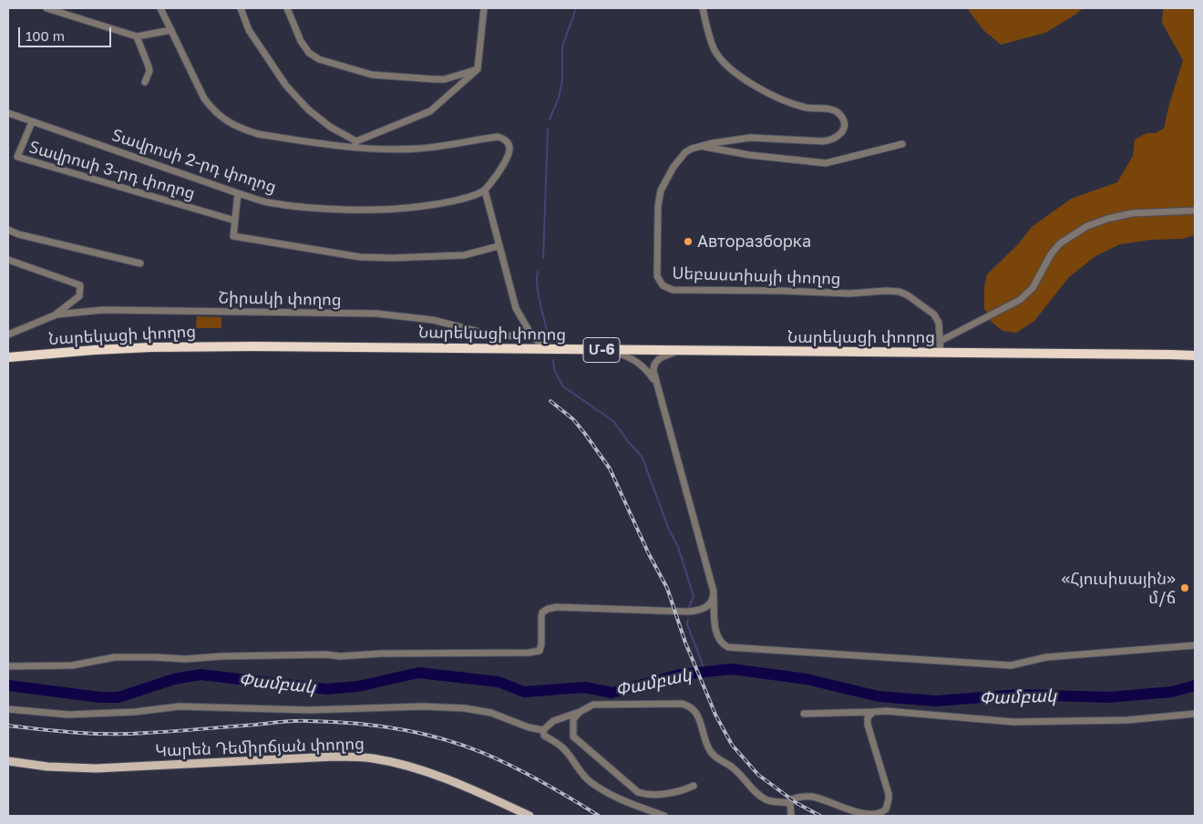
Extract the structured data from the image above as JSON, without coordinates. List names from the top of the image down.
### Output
{
  "streets": {
    "highway": ["Նարեկացի փողոց", "Մ-6"],
    "main road": ["Կարեն Դեմիրճյան փողոց"],
    "street": [
      "Տավրոսի 2-րդ փողոց",
      "Տավրոսի 3-րդ փողոց",
      "Սեբաստիայի փողոց",
      "Շիրակի փողոց"
    ]
  },
  "crossings": [
    ["Տավրոսի 2-րդ փողոց", "Տավրոսի 3-րդ փողոց"],
    ["Սեբաստիայի փողոց", "Նարեկացի փողոց"]
  ],
  "water": ["Փամբակ"],
  "places": ["Авторазборка", "«Հյուսիսային» մ/ճ"],
  "scale_bar": "100 m"
}
